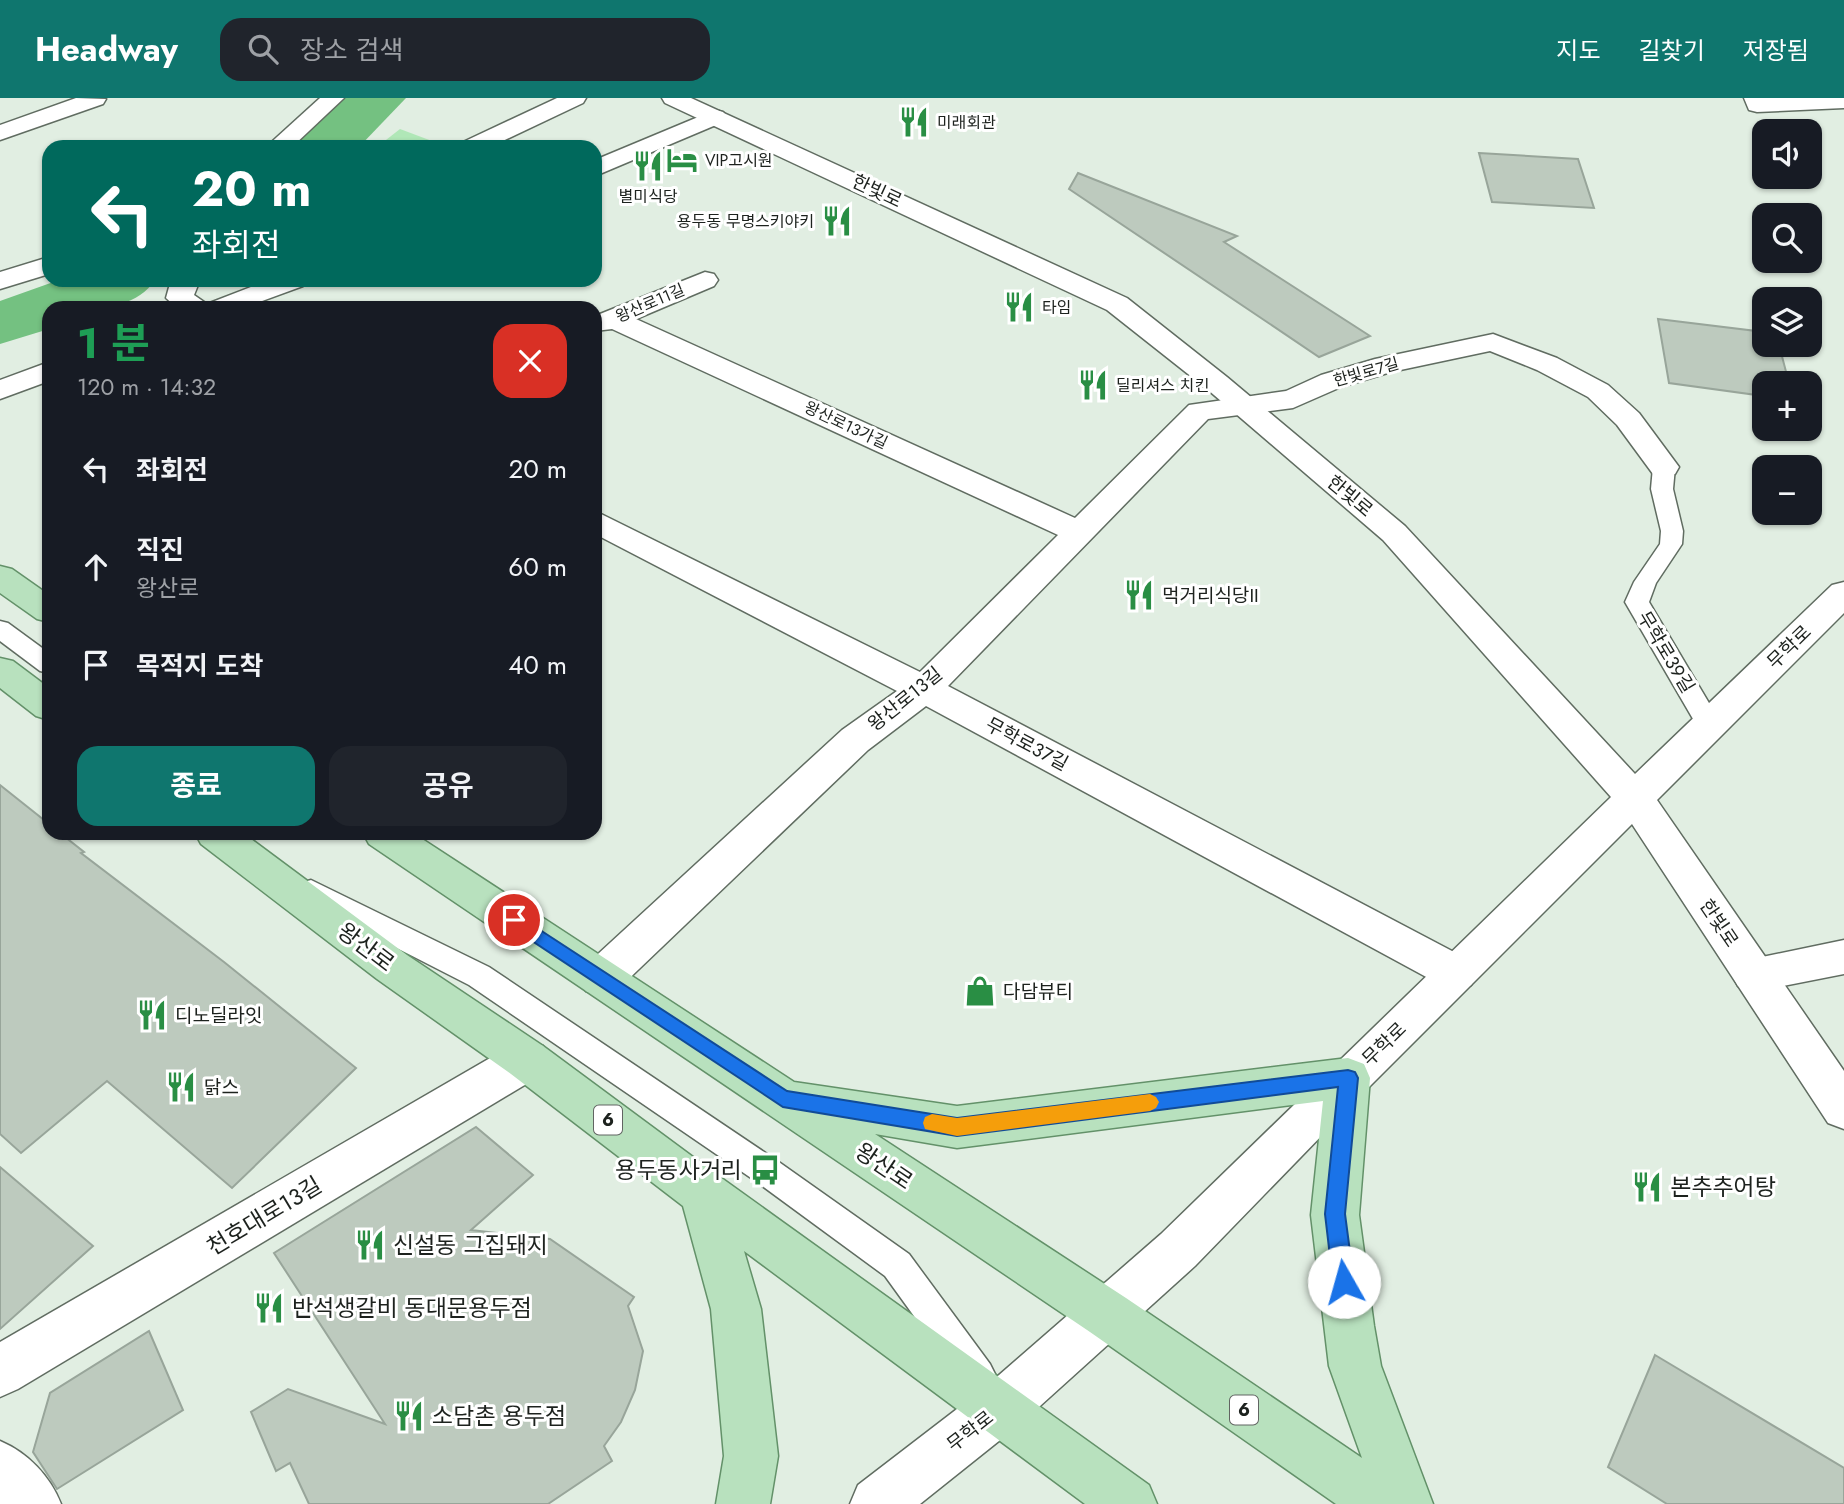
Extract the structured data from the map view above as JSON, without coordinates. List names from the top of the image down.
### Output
{
  "streets": {
    "main road": ["왕산로", "6"],
    "street": [
      "한빛로",
      "왕산로11길",
      "한빛로7길",
      "왕산로13가길",
      "무학로",
      "무학로39길",
      "왕산로13길",
      "무학로37길",
      "천호대로13길"
    ]
  },
  "crossings": [
    ["한빛로", "한빛로7길"],
    ["한빛로", "무학로"],
    ["한빛로", "왕산로13길"],
    ["왕산로11길", "왕산로13가길"],
    ["한빛로7길", "무학로39길"],
    ["한빛로7길", "왕산로13길"],
    ["왕산로13가길", "왕산로13길"],
    ["무학로", "무학로39길"],
    ["무학로", "무학로37길"],
    ["무학로", "왕산로"],
    ["왕산로13길", "무학로37길"],
    ["왕산로13길", "왕산로"],
    ["왕산로", "천호대로13길"]
  ],
  "places": {
    "restaurant": [
      "미래회관",
      "별미식당",
      "용두동 무명스키야키",
      "타임",
      "딜리셔스 치킨",
      "먹거리식당II",
      "디노딜라잇",
      "닭스",
      "본추추어탕",
      "신설동 그집돼지",
      "반석생갈비 동대문용두점",
      "소담촌 용두점"
    ],
    "hotel": ["VIP고시원"],
    "shop": ["다담뷰티"],
    "bus stop": ["용두동사거리"]
  },
  "page": {
    "header": "Headway",
    "search": "장소 검색",
    "nav": ["지도", "길찾기", "저장됨"],
    "map_buttons": ["+", "−"],
    "turn": ["20 m", "좌회전"],
    "heading": ["1 분", "120 m · 14:32"],
    "list": [
      {
        "name": "좌회전",
        "value": "20 m"
      },
      {
        "name": "직진",
        "note": "왕산로",
        "value": "60 m"
      },
      {
        "name": "목적지 도착",
        "value": "40 m"
      }
    ],
    "buttons": ["종료", "공유"]
  }
}
